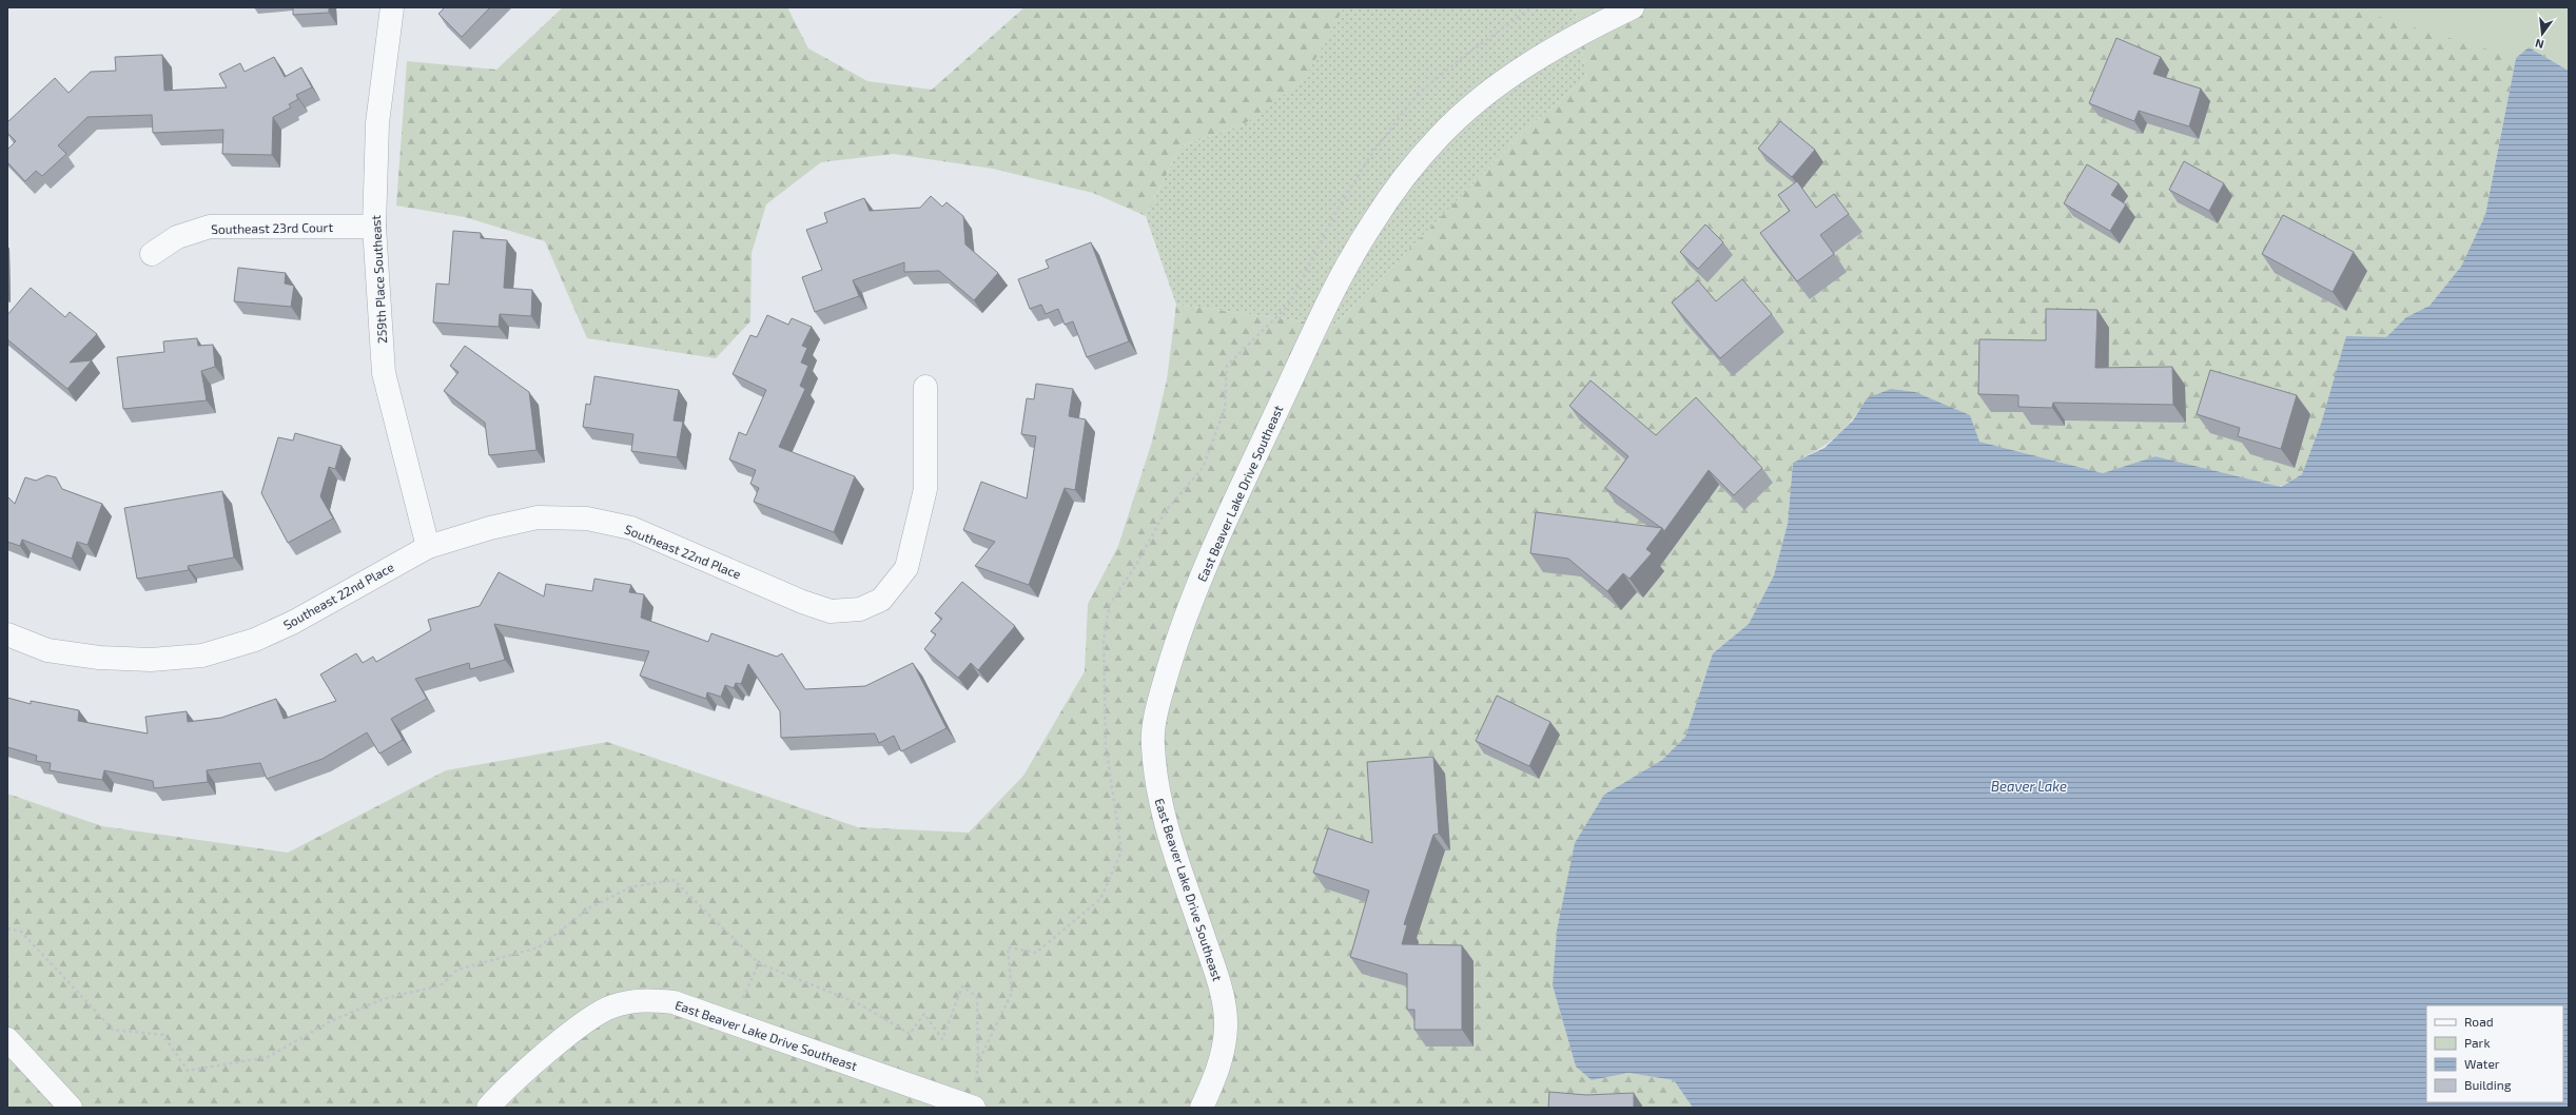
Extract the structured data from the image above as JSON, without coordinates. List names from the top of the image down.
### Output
{
  "streets": {
    "street": [
      "Southeast 23rd Court",
      "259th Place Southeast",
      "East Beaver Lake Drive Southeast",
      "Southeast 22nd Place"
    ]
  },
  "crossings": [
    ["Southeast 23rd Court", "259th Place Southeast"],
    ["259th Place Southeast", "Southeast 22nd Place"]
  ],
  "water": ["Beaver Lake"],
  "legend": [
    "Road",
    "Park",
    "Water",
    "Building"
  ],
  "north": "bottom"
}
